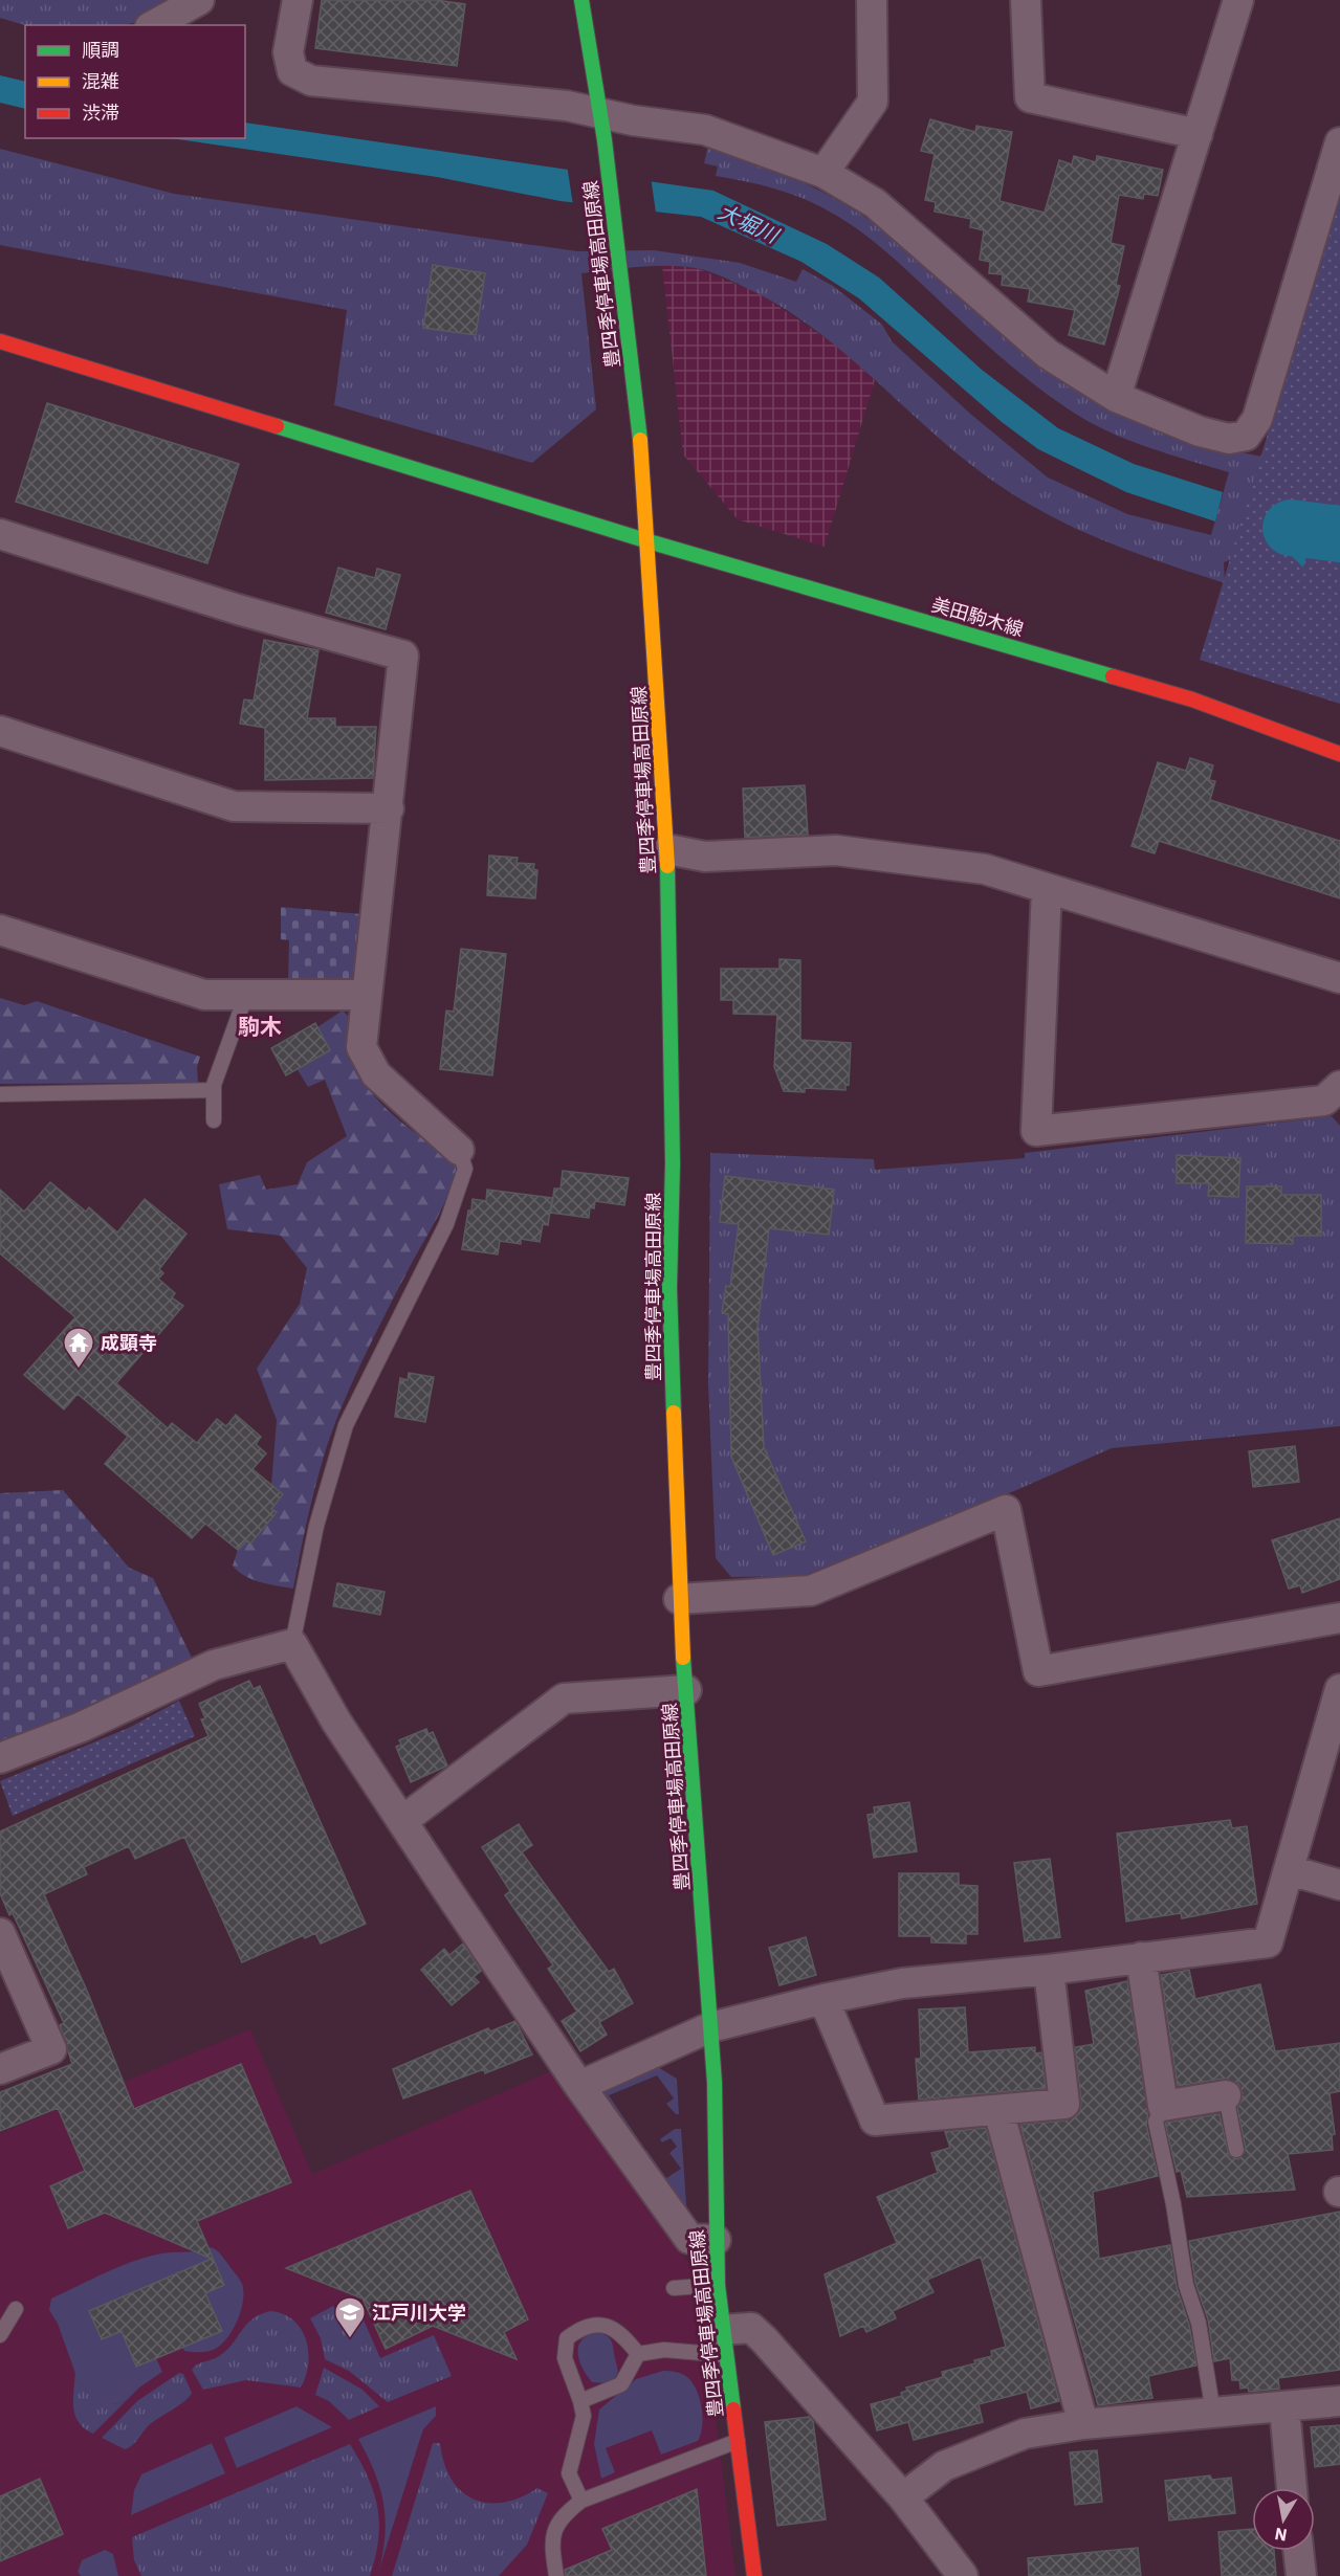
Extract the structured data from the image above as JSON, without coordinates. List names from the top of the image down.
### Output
{
  "streets": {
    "main road": ["豊四季停車場高田原線", "美田駒木線"]
  },
  "crossings": [
    ["豊四季停車場高田原線", "美田駒木線"]
  ],
  "districts": ["駒木"],
  "water": ["大堀川"],
  "places": {
    "temple": ["成顕寺"],
    "school or university": ["江戸川大学"]
  },
  "legend": ["順調", "混雑", "渋滞"],
  "north": "bottom"
}
